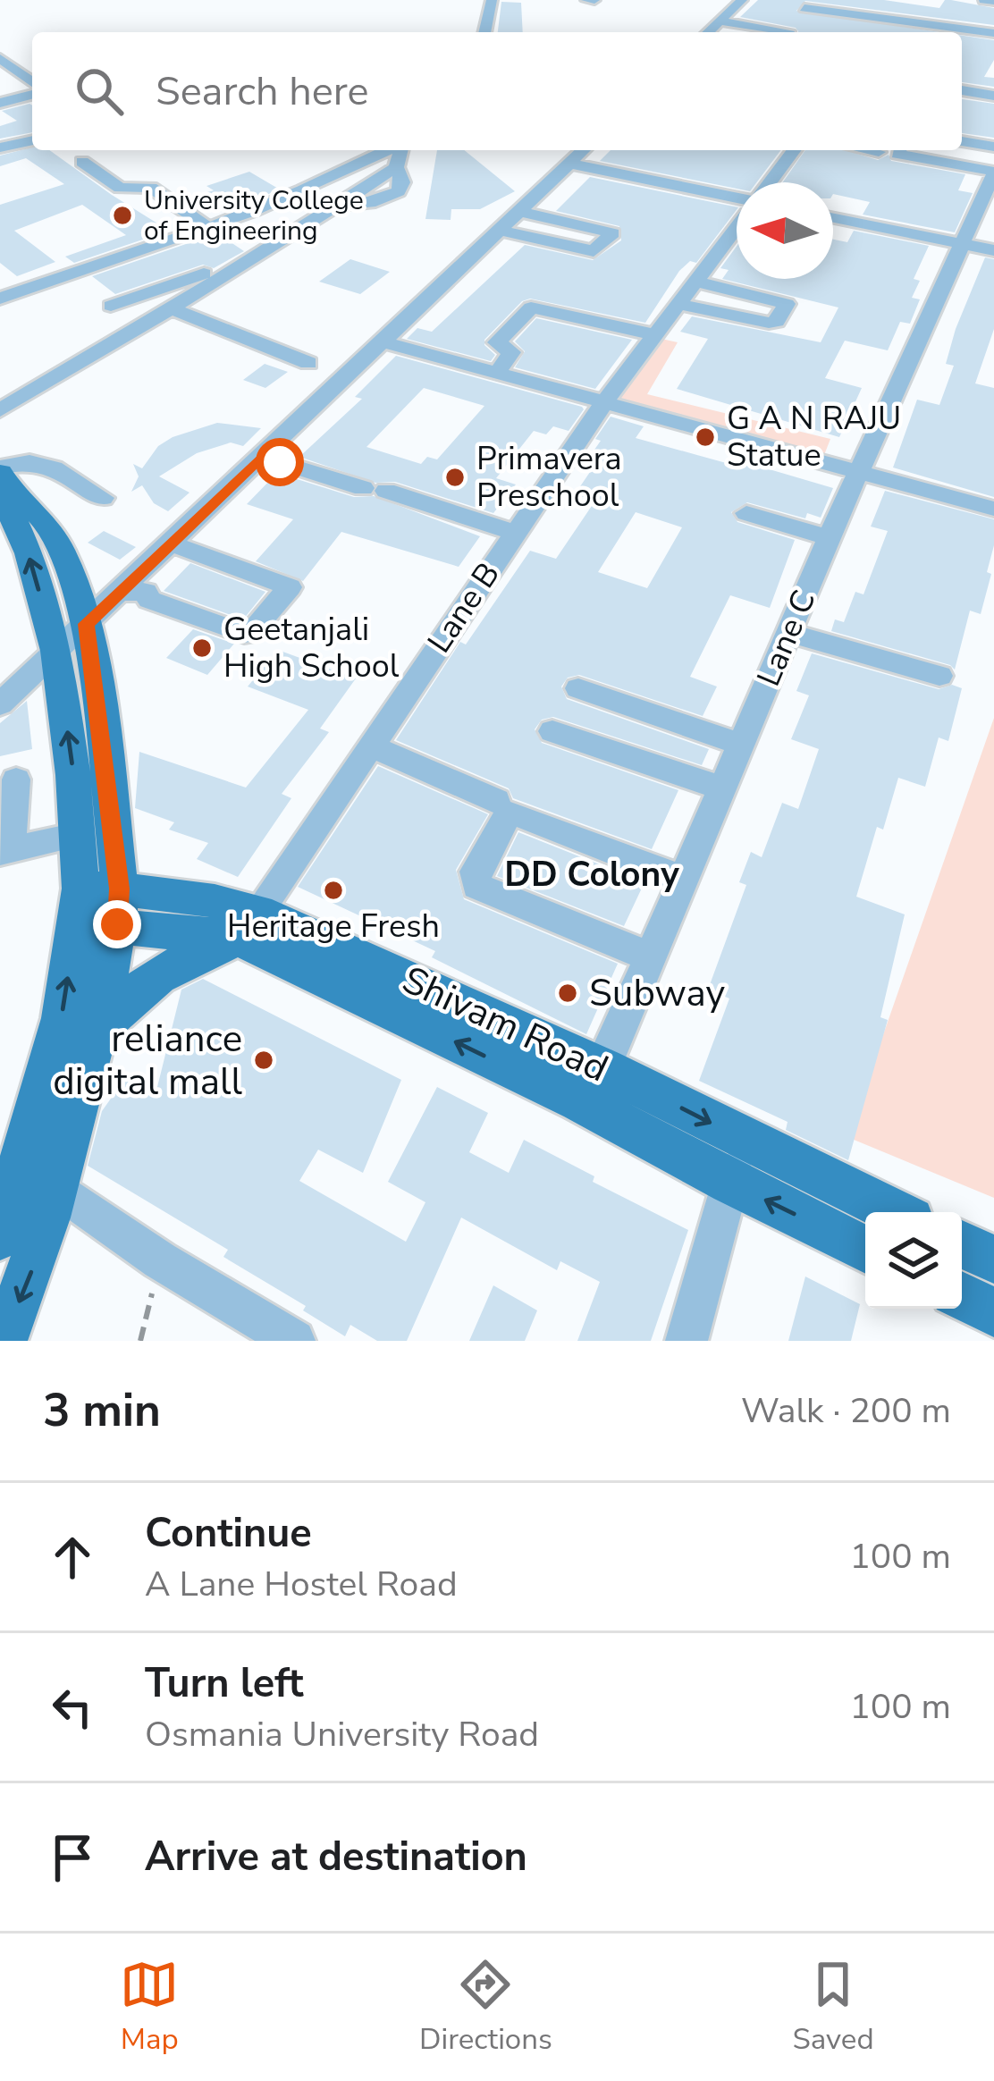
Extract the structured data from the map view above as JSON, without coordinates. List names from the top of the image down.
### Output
{
  "streets": {
    "main road": ["Shivam Road"],
    "street": ["Lane B", "Lane C"]
  },
  "crossings": [
    ["Lane B", "Shivam Road"],
    ["Lane C", "Shivam Road"]
  ],
  "districts": ["DD Colony"],
  "places": [
    "University College of Engineering",
    "G A N RAJU Statue",
    "Primavera Preschool",
    "Geetanjali High School",
    "Heritage Fresh",
    "Subway",
    "reliance digital mall"
  ],
  "north": "left",
  "page": {
    "search": "Search here",
    "heading": ["3 min", "Walk · 200 m"],
    "list": [
      ["Continue", "A Lane Hostel Road", "100 m"],
      ["Turn left", "Osmania University Road", "100 m"],
      "Arrive at destination"
    ],
    "nav": ["Map", "Directions", "Saved"]
  }
}
